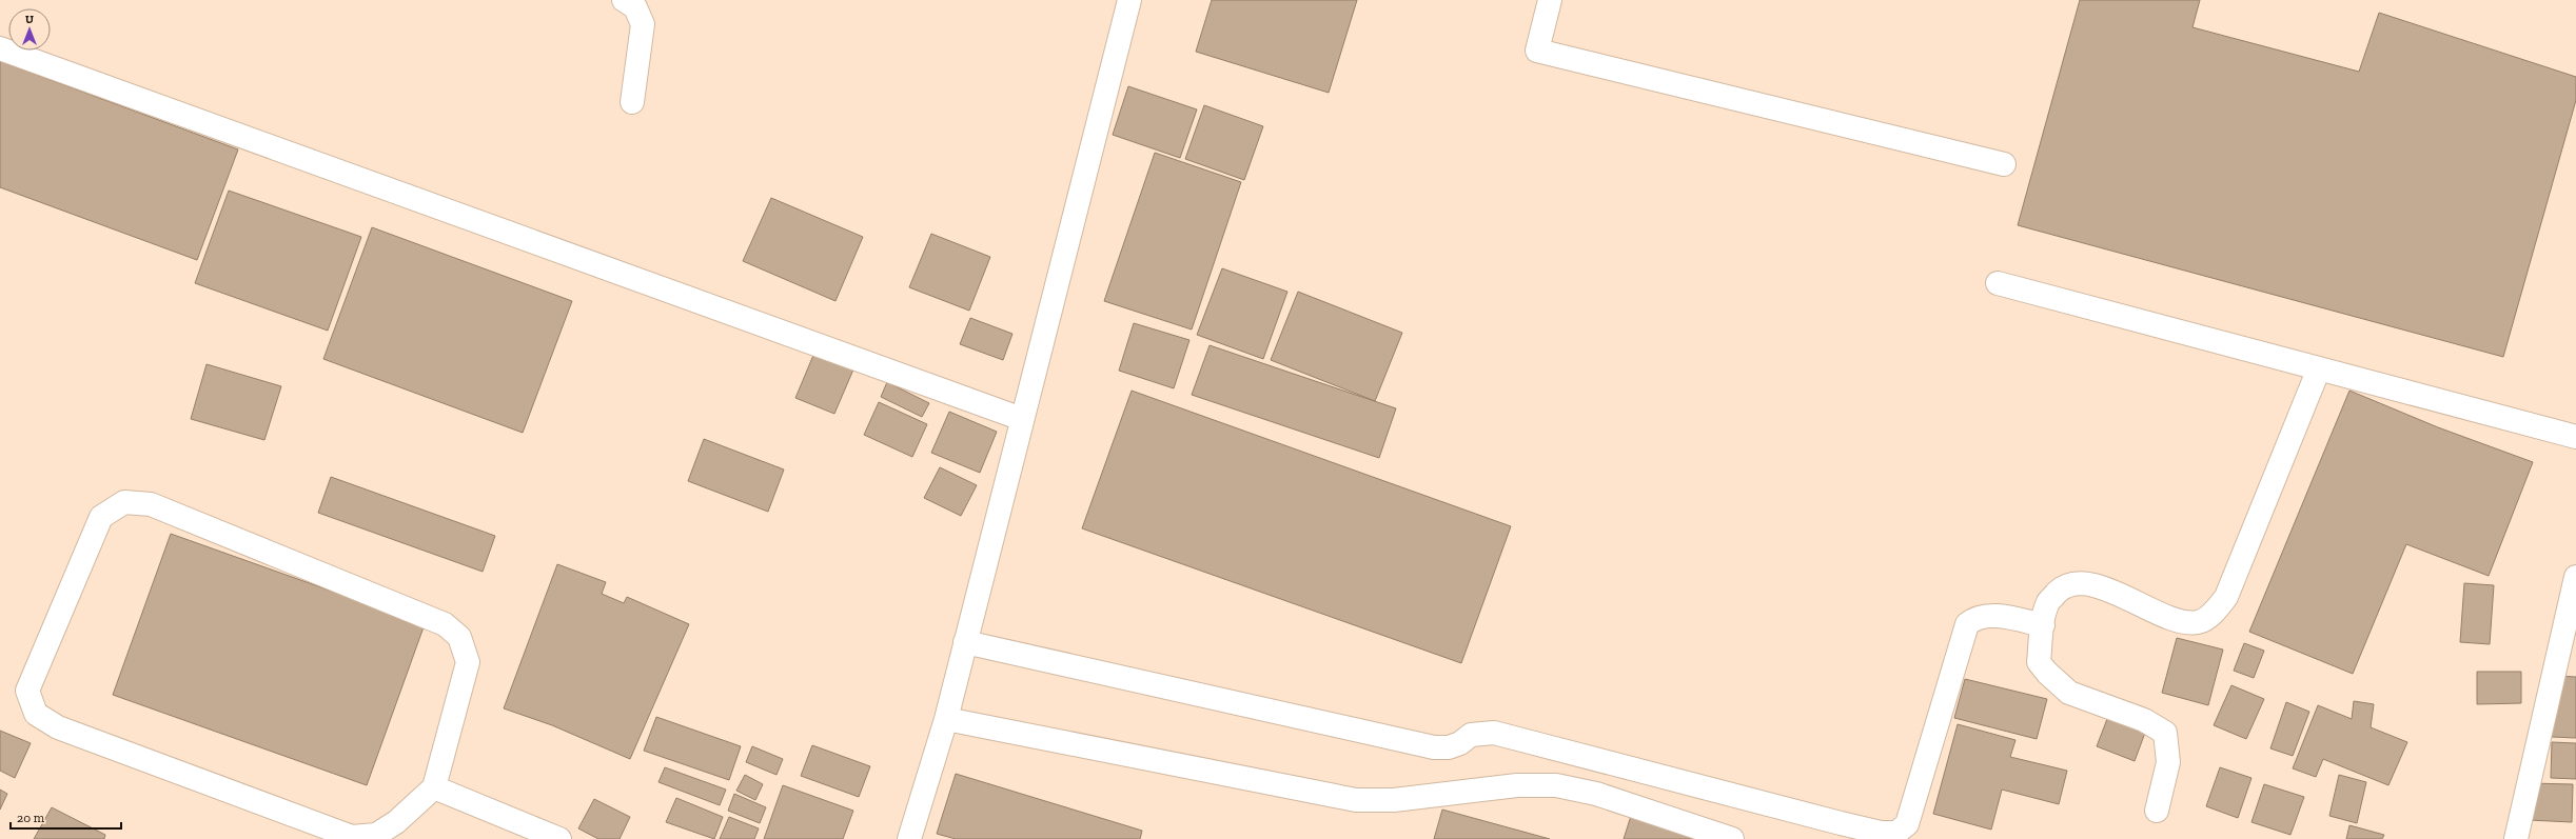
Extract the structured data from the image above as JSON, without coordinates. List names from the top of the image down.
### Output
{
  "scale_bar": "20 m",
  "north": "top"
}
